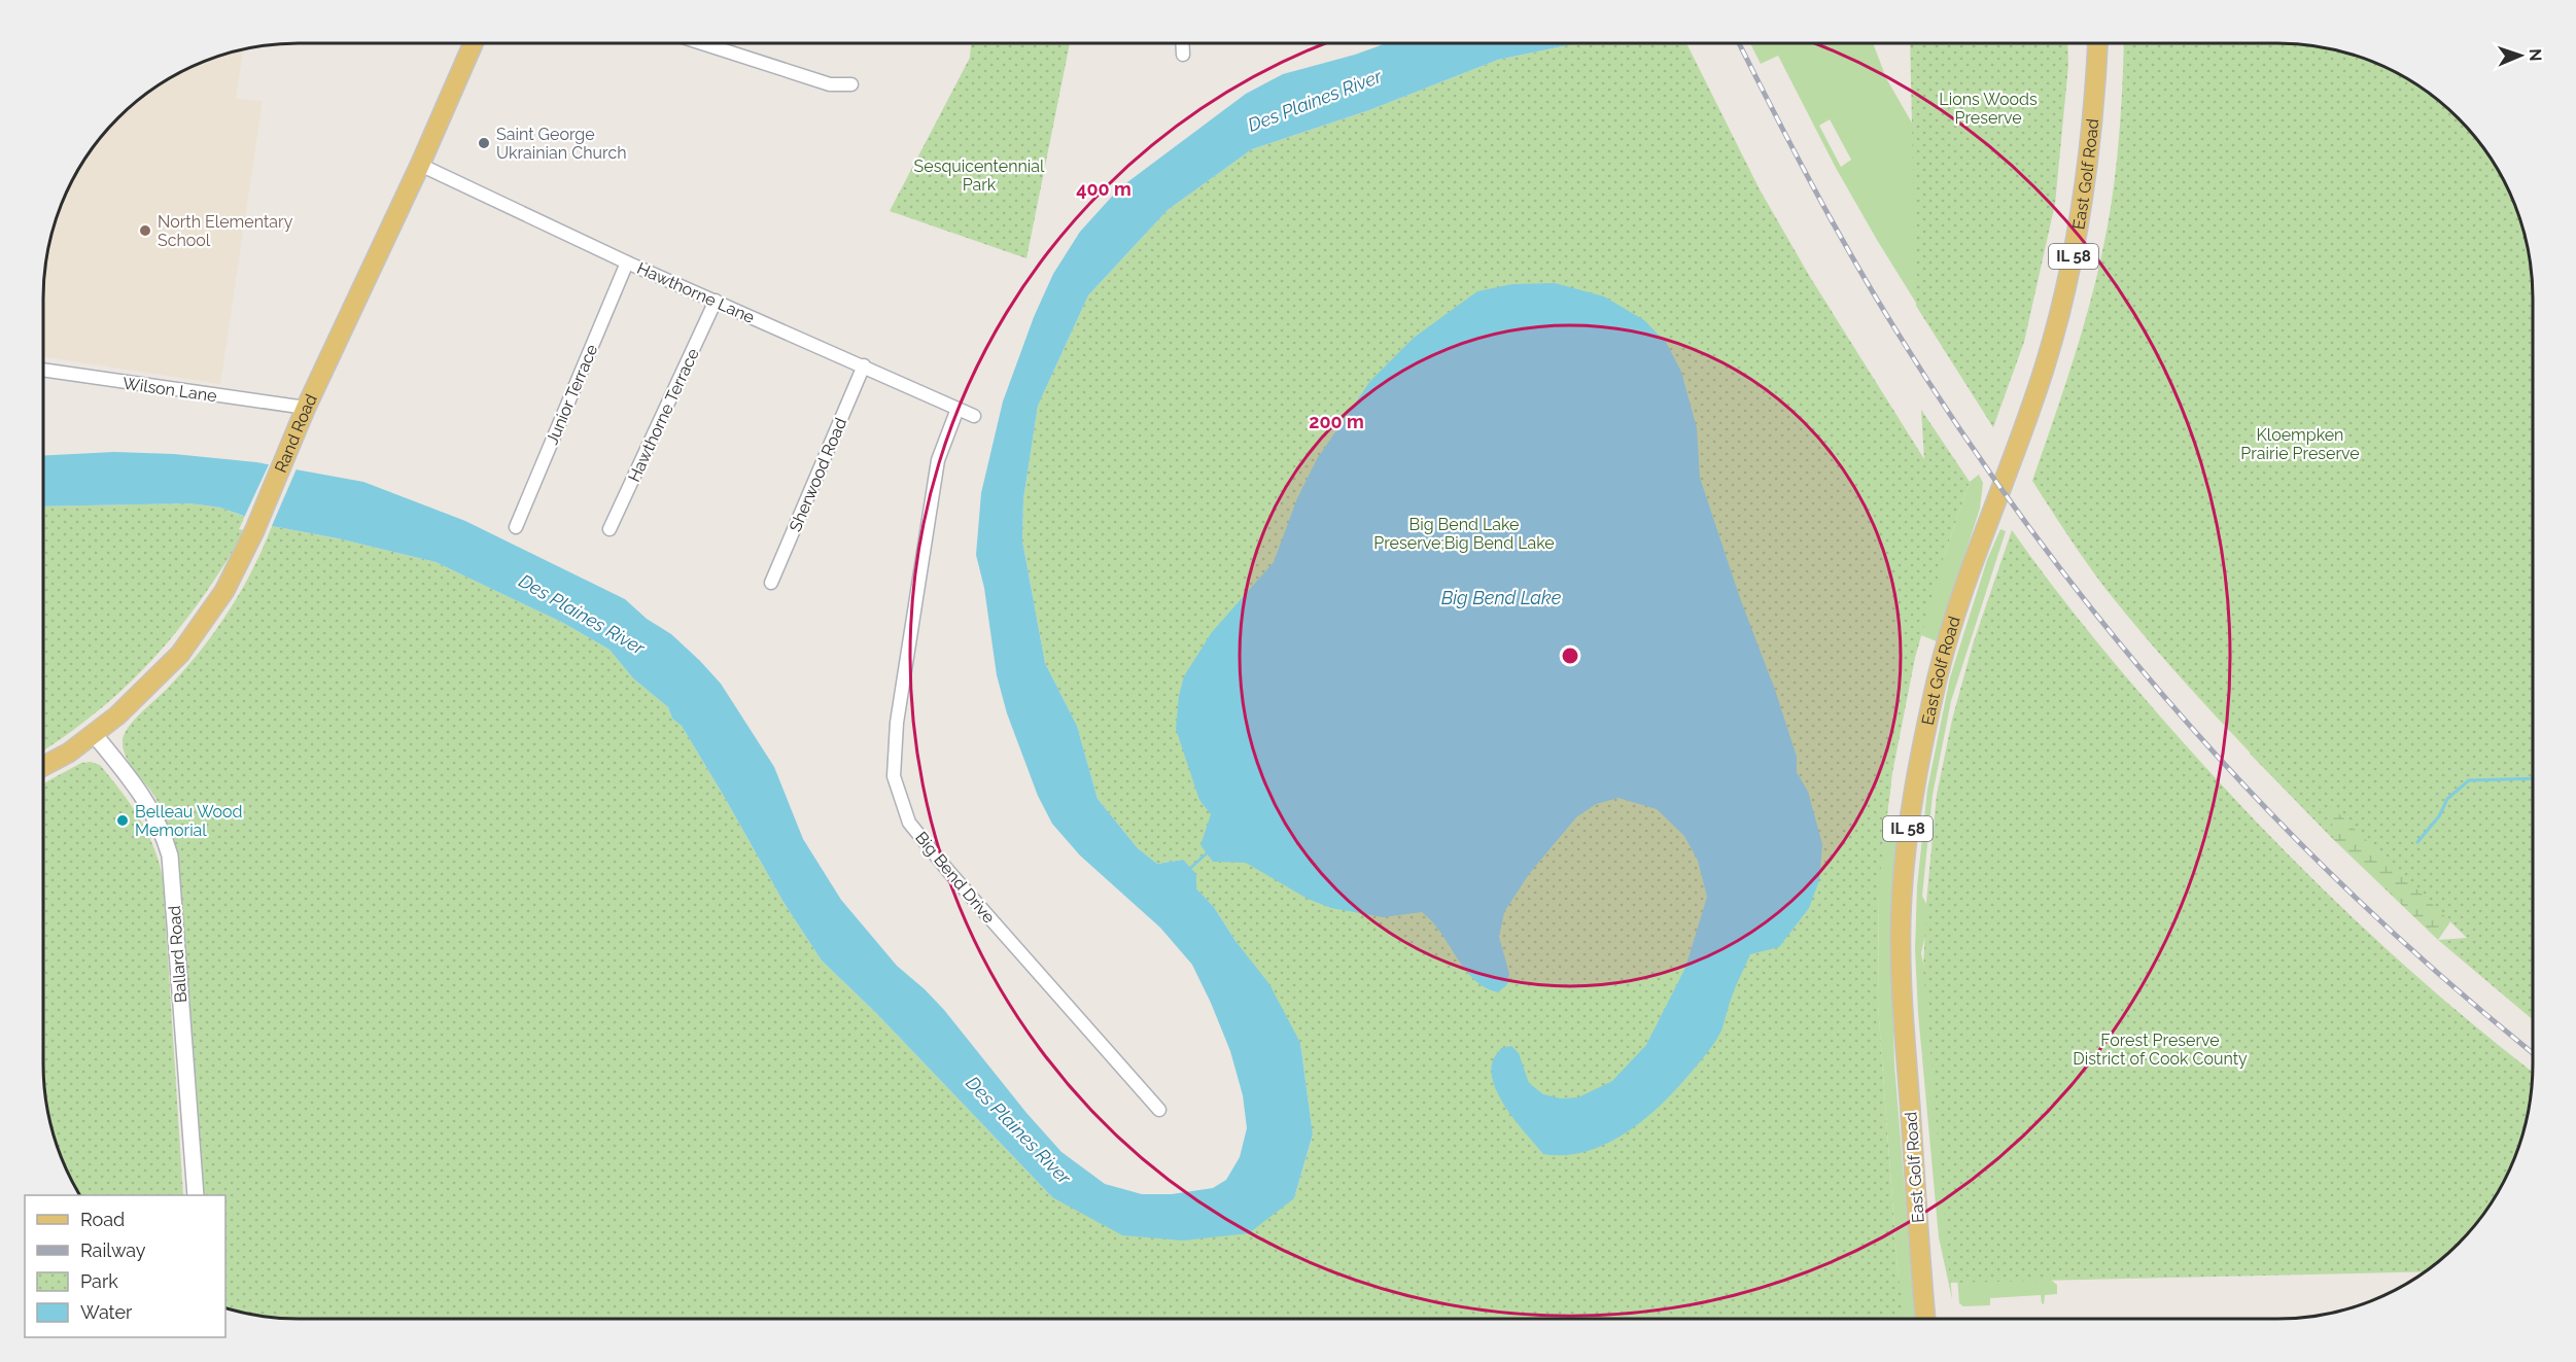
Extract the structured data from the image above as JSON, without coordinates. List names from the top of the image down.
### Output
{
  "streets": {
    "main road": ["East Golf Road", "IL 58", "Rand Road"],
    "street": [
      "Hawthorne Lane",
      "Wilson Lane",
      "Junior Terrace",
      "Hawthorne Terrace",
      "Sherwood Road",
      "Big Bend Drive",
      "Ballard Road"
    ]
  },
  "crossings": [
    ["Hawthorne Lane", "Junior Terrace"],
    ["Hawthorne Lane", "Hawthorne Terrace"],
    ["Hawthorne Lane", "Rand Road"],
    ["Hawthorne Lane", "Sherwood Road"],
    ["Hawthorne Lane", "Big Bend Drive"],
    ["Wilson Lane", "Rand Road"],
    ["Rand Road", "Ballard Road"]
  ],
  "water": ["Des Plaines River", "Big Bend Lake"],
  "parks": [
    "Lions Woods Preserve",
    "Sesquicentennial Park",
    "Kloempken Prairie Preserve",
    "Big Bend Lake Preserve;Big Bend Lake",
    "Forest Preserve District of Cook County"
  ],
  "places": ["Saint George Ukrainian Church", "North Elementary School", "Belleau Wood Memorial"],
  "legend": [
    "Road",
    "Railway",
    "Park",
    "Water"
  ],
  "north": "right",
  "rings": ["400 m", "200 m"]
}
